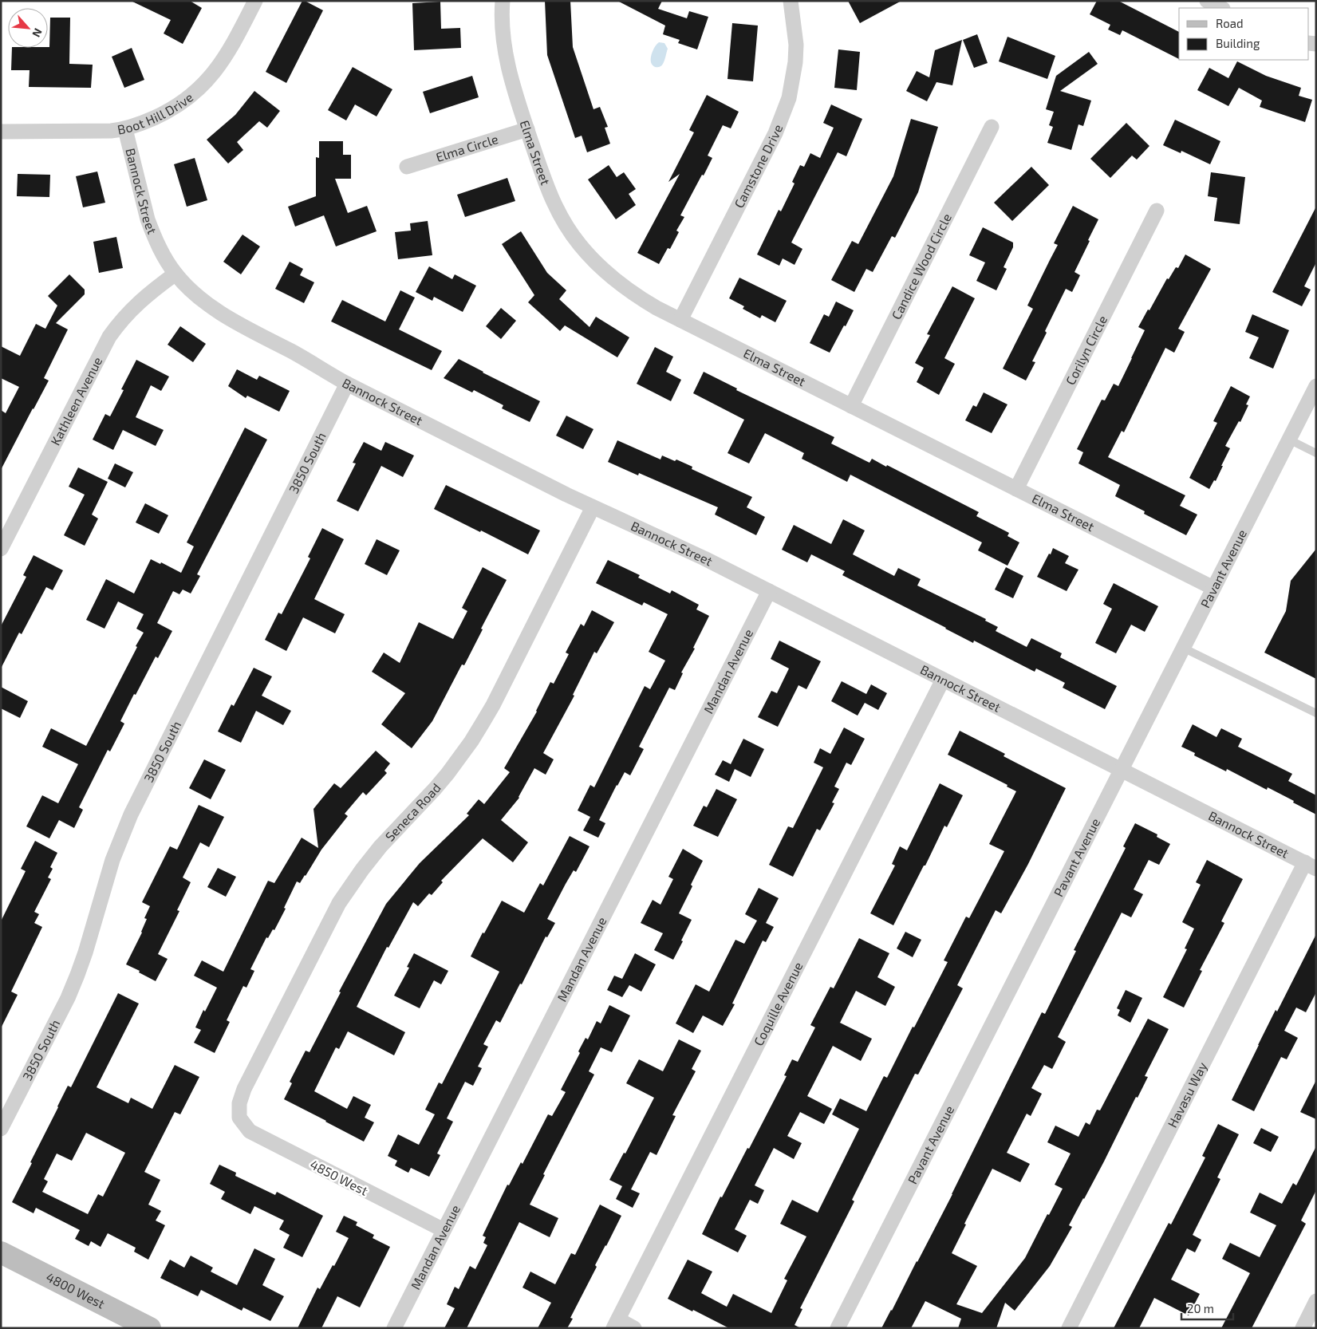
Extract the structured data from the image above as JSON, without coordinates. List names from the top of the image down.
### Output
{
  "streets": {
    "main road": ["4800 West"],
    "street": [
      "Boot Hill Drive",
      "Elma Circle",
      "Elma Street",
      "Camstone Drive",
      "Bannock Street",
      "Candice Wood Circle",
      "Corilyn Circle",
      "Kathleen Avenue",
      "3850 South",
      "Pavant Avenue",
      "Mandan Avenue",
      "Seneca Road",
      "Coquille Avenue",
      "Havasu Way",
      "4850 West"
    ]
  },
  "crossings": [
    ["Boot Hill Drive", "Bannock Street"],
    ["Elma Circle", "Elma Street"],
    ["Elma Street", "Camstone Drive"],
    ["Elma Street", "Candice Wood Circle"],
    ["Elma Street", "Corilyn Circle"],
    ["Elma Street", "Pavant Avenue"],
    ["Bannock Street", "Kathleen Avenue"],
    ["Bannock Street", "3850 South"],
    ["Bannock Street", "Pavant Avenue"],
    ["Bannock Street", "Mandan Avenue"],
    ["Bannock Street", "Seneca Road"],
    ["Bannock Street", "Coquille Avenue"],
    ["Bannock Street", "Havasu Way"],
    ["Mandan Avenue", "4850 West"],
    ["Seneca Road", "4850 West"]
  ],
  "legend": ["Road", "Building"],
  "scale_bar": "20 m",
  "north": "bottom right"
}
